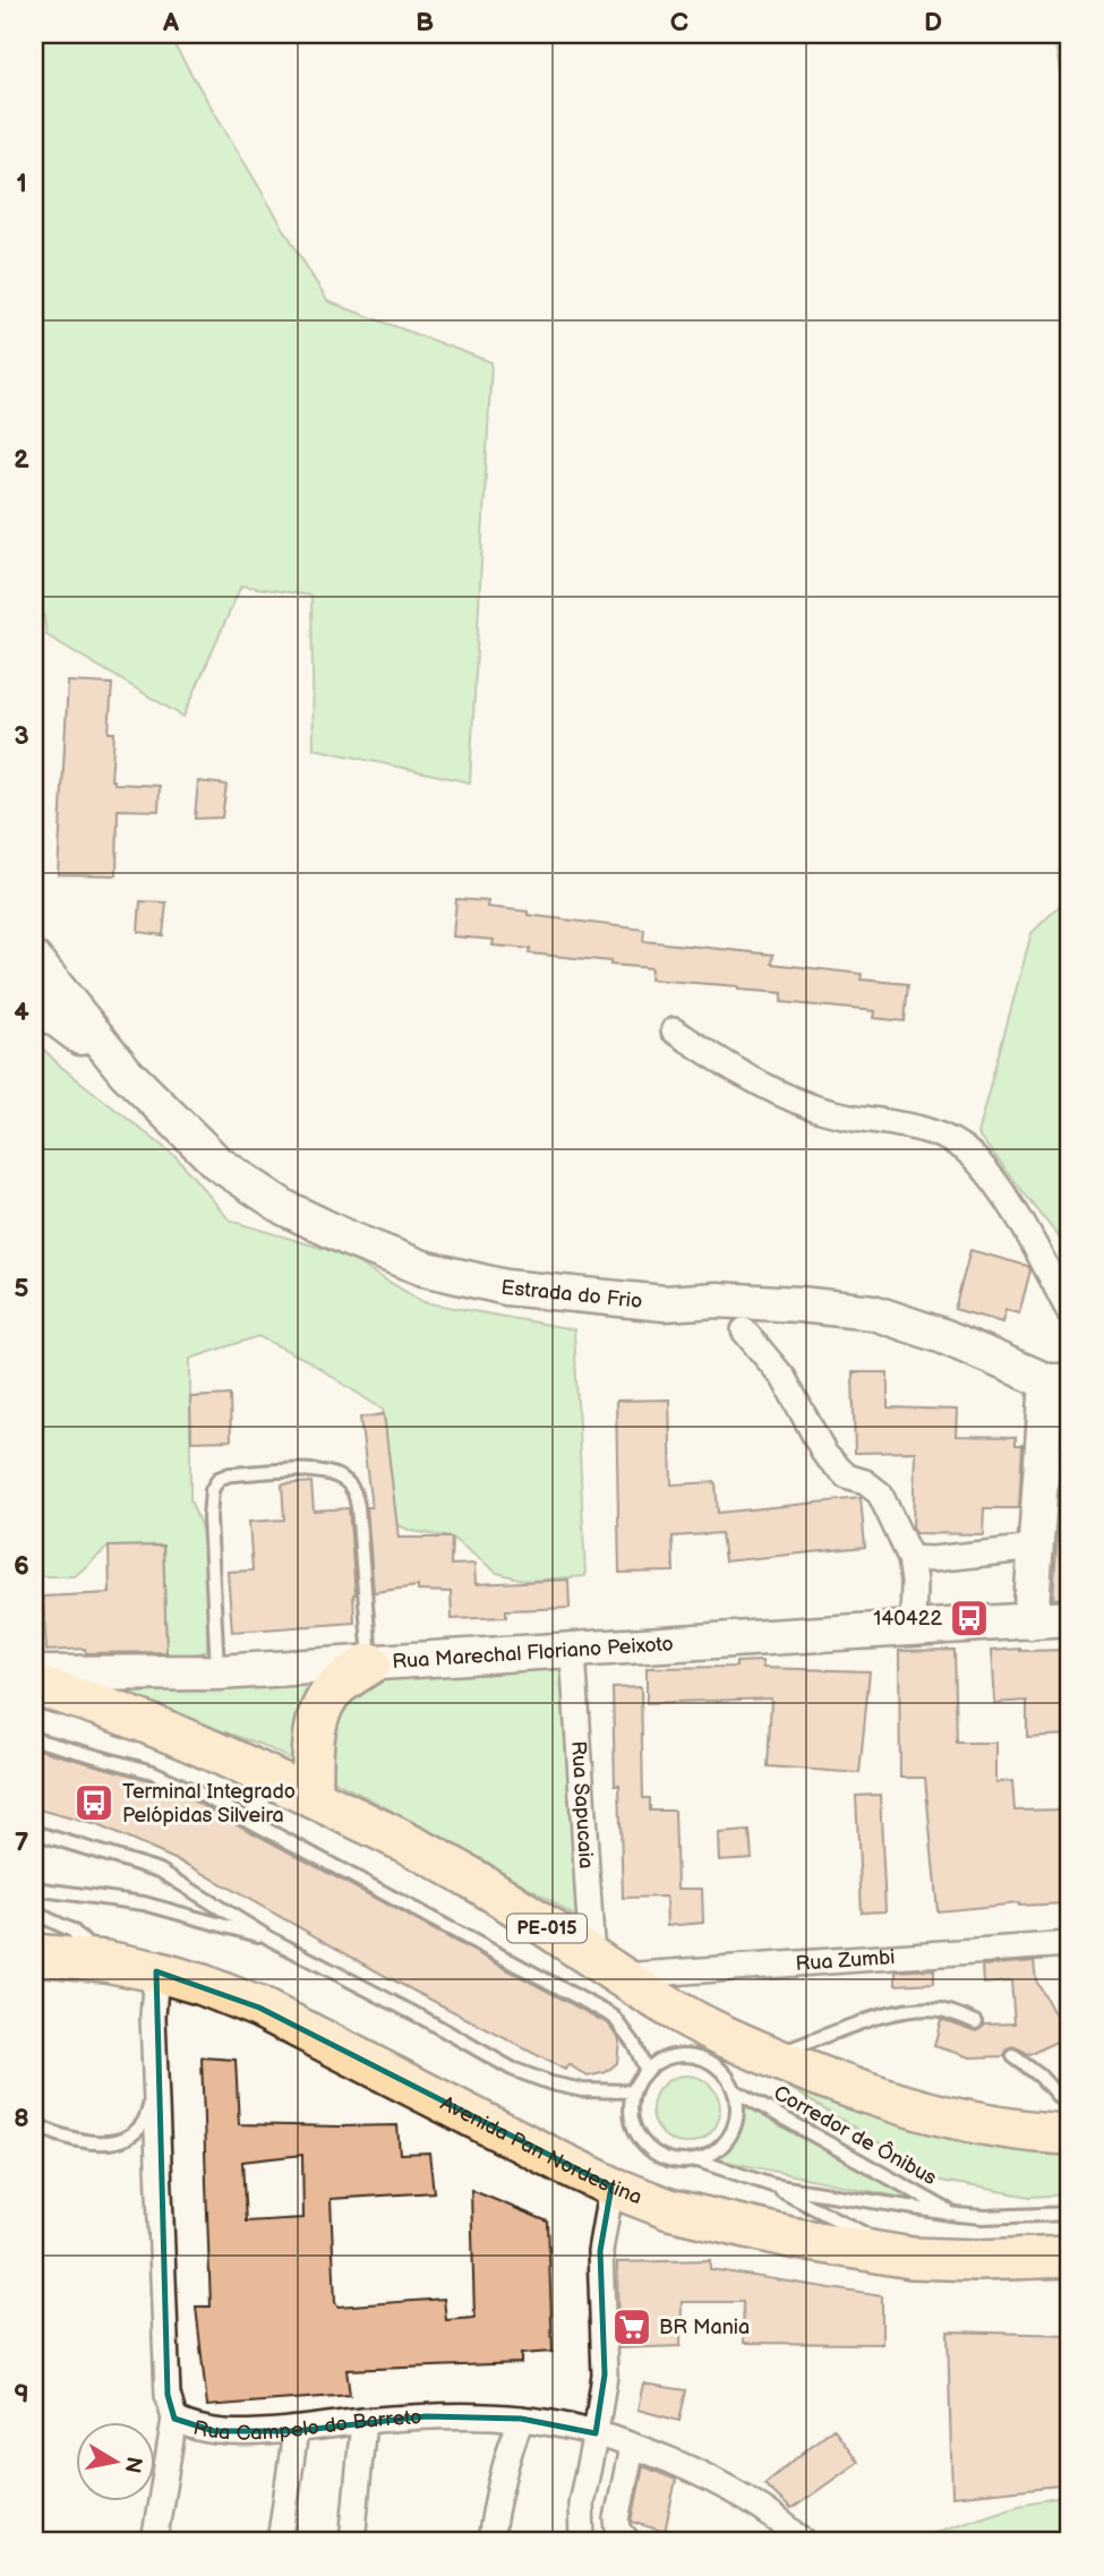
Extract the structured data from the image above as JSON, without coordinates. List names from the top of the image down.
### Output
{
  "streets": {
    "highway": ["PE-015", "Avenida Pan Nordestina"],
    "main road": ["Estrada do Frio", "Rua Marechal Floriano Peixoto"],
    "street": ["Rua Sapucaia", "Rua Zumbi", "Rua Campelo do Barreto"],
    "lane": ["Corredor de Ônibus"]
  },
  "crossings": [
    ["Rua Marechal Floriano Peixoto", "Rua Sapucaia"],
    ["Rua Sapucaia", "PE-015"],
    ["Rua Sapucaia", "Rua Zumbi"],
    ["PE-015", "Rua Zumbi"],
    ["Corredor de Ônibus", "Avenida Pan Nordestina"],
    ["Avenida Pan Nordestina", "Rua Campelo do Barreto"]
  ],
  "places": {
    "bus stop": ["140422", "Terminal Integrado Pelópidas Silveira"],
    "supermarket": ["BR Mania"]
  },
  "north": "right",
  "grid": {
    "columns": [
      "A",
      "B",
      "C",
      "D"
    ],
    "rows": [
      "1",
      "2",
      "3",
      "4",
      "5",
      "6",
      "7",
      "8",
      "9"
    ]
  }
}
